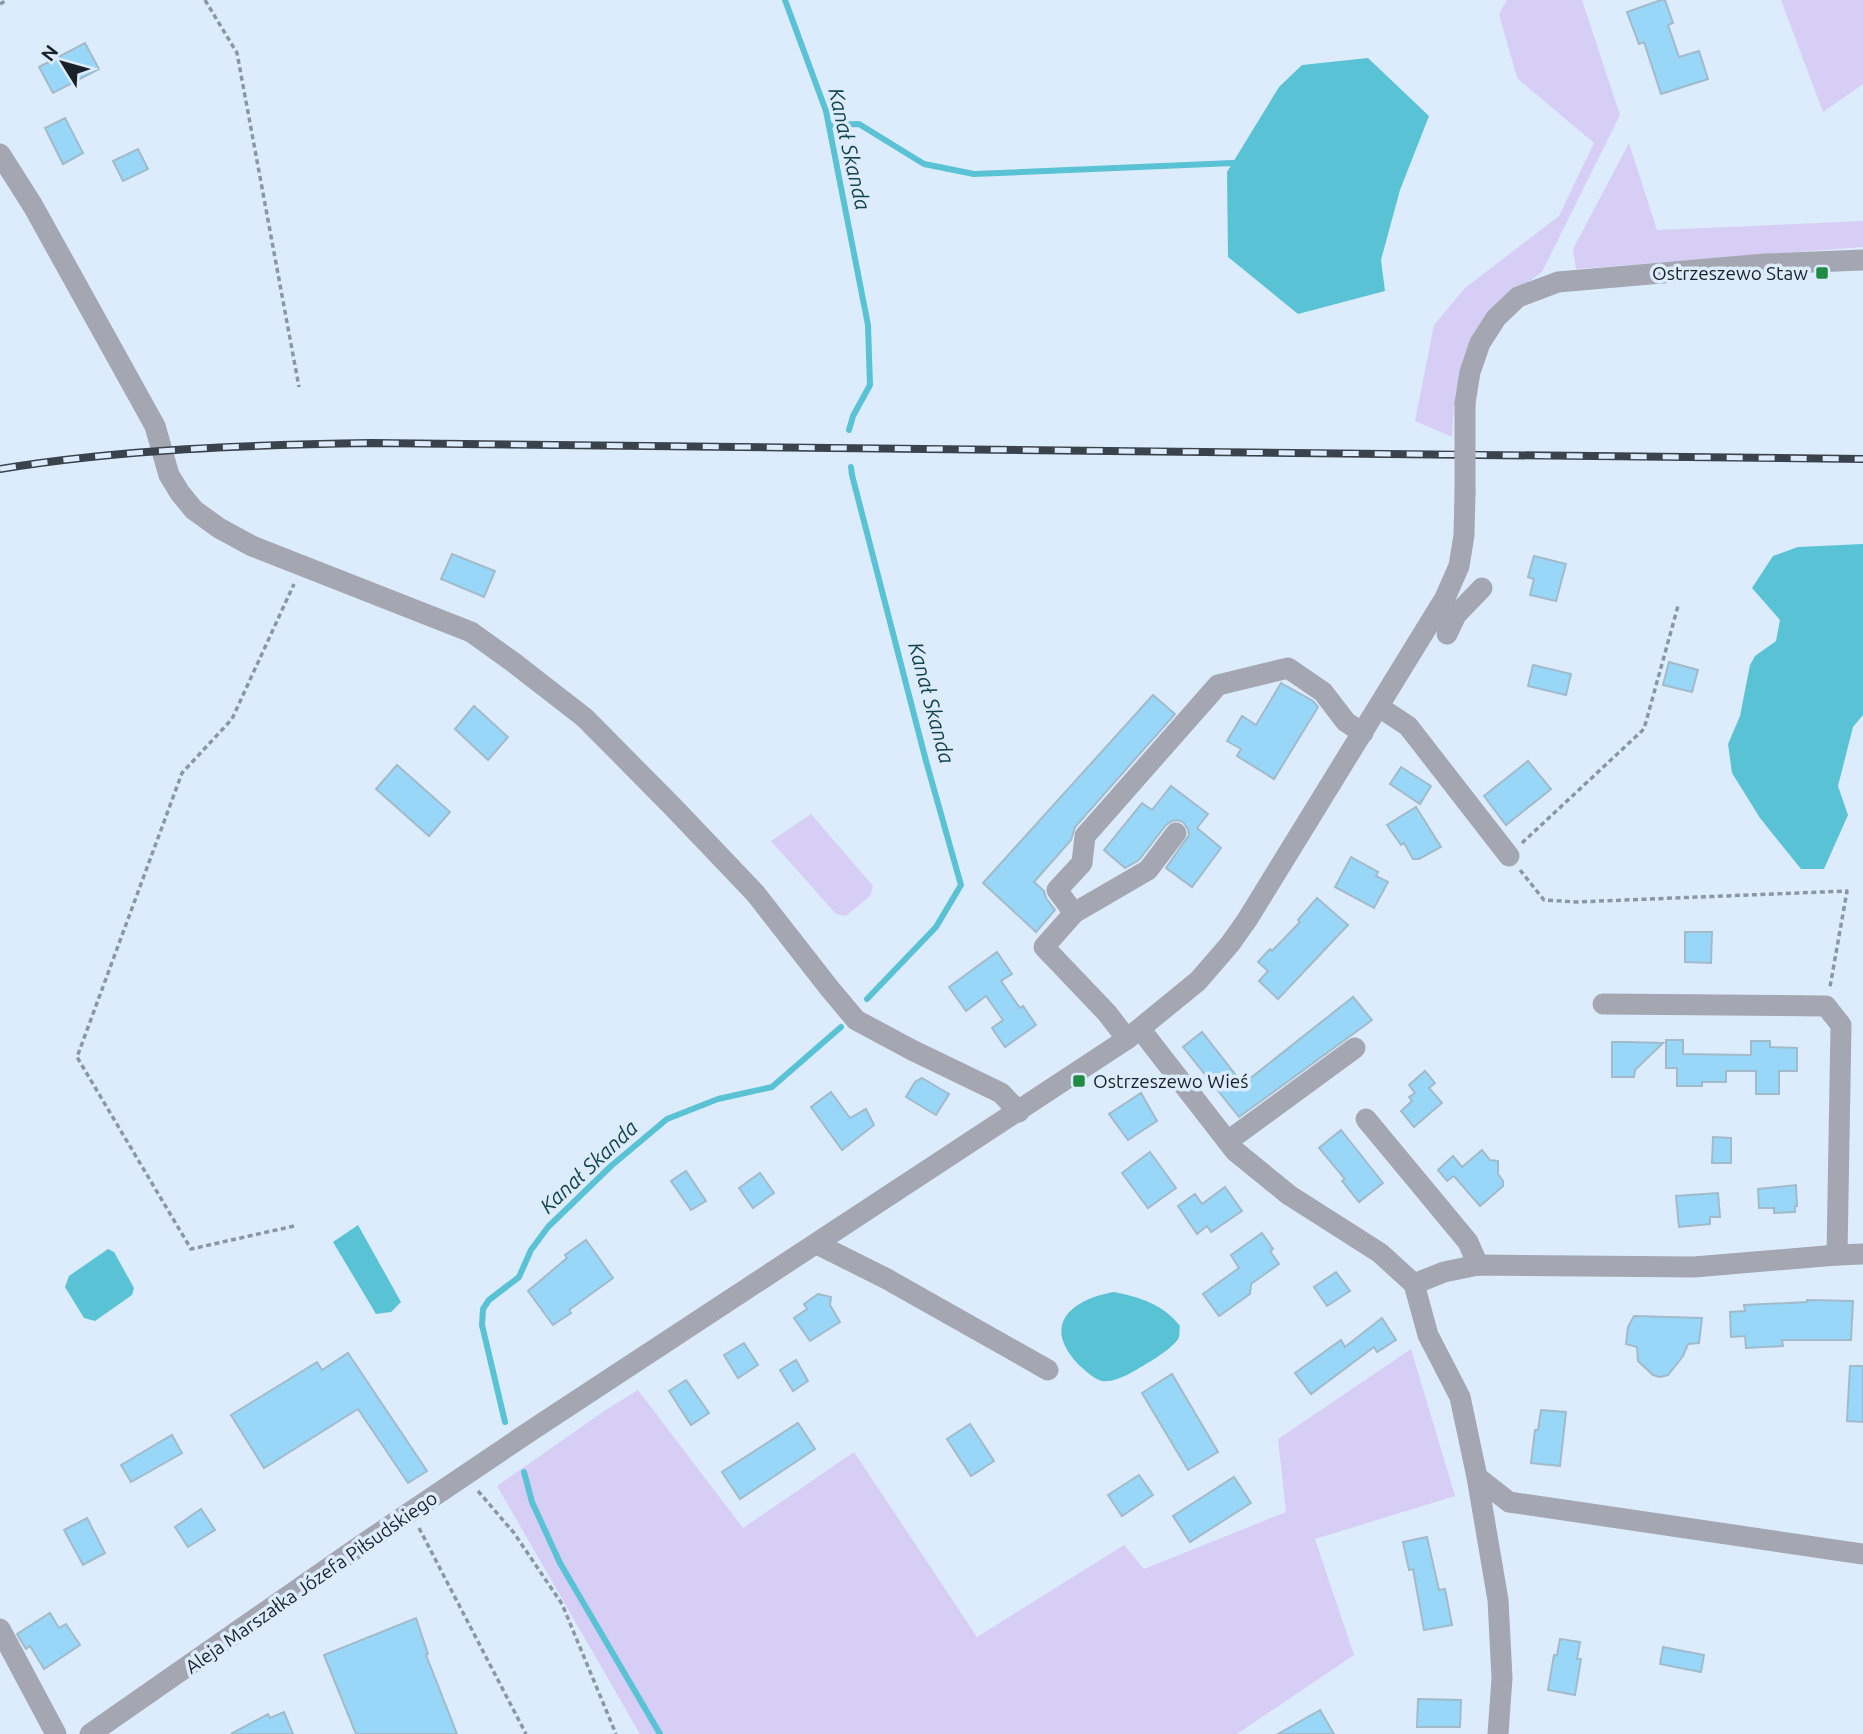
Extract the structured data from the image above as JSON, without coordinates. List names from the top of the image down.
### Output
{
  "streets": {
    "street": ["Aleja Marszałka Józefa Piłsudskiego"]
  },
  "water": ["Kanał Skanda"],
  "places": {
    "transit": ["Ostrzeszewo Staw", "Ostrzeszewo Wieś"]
  },
  "north": "top left"
}
